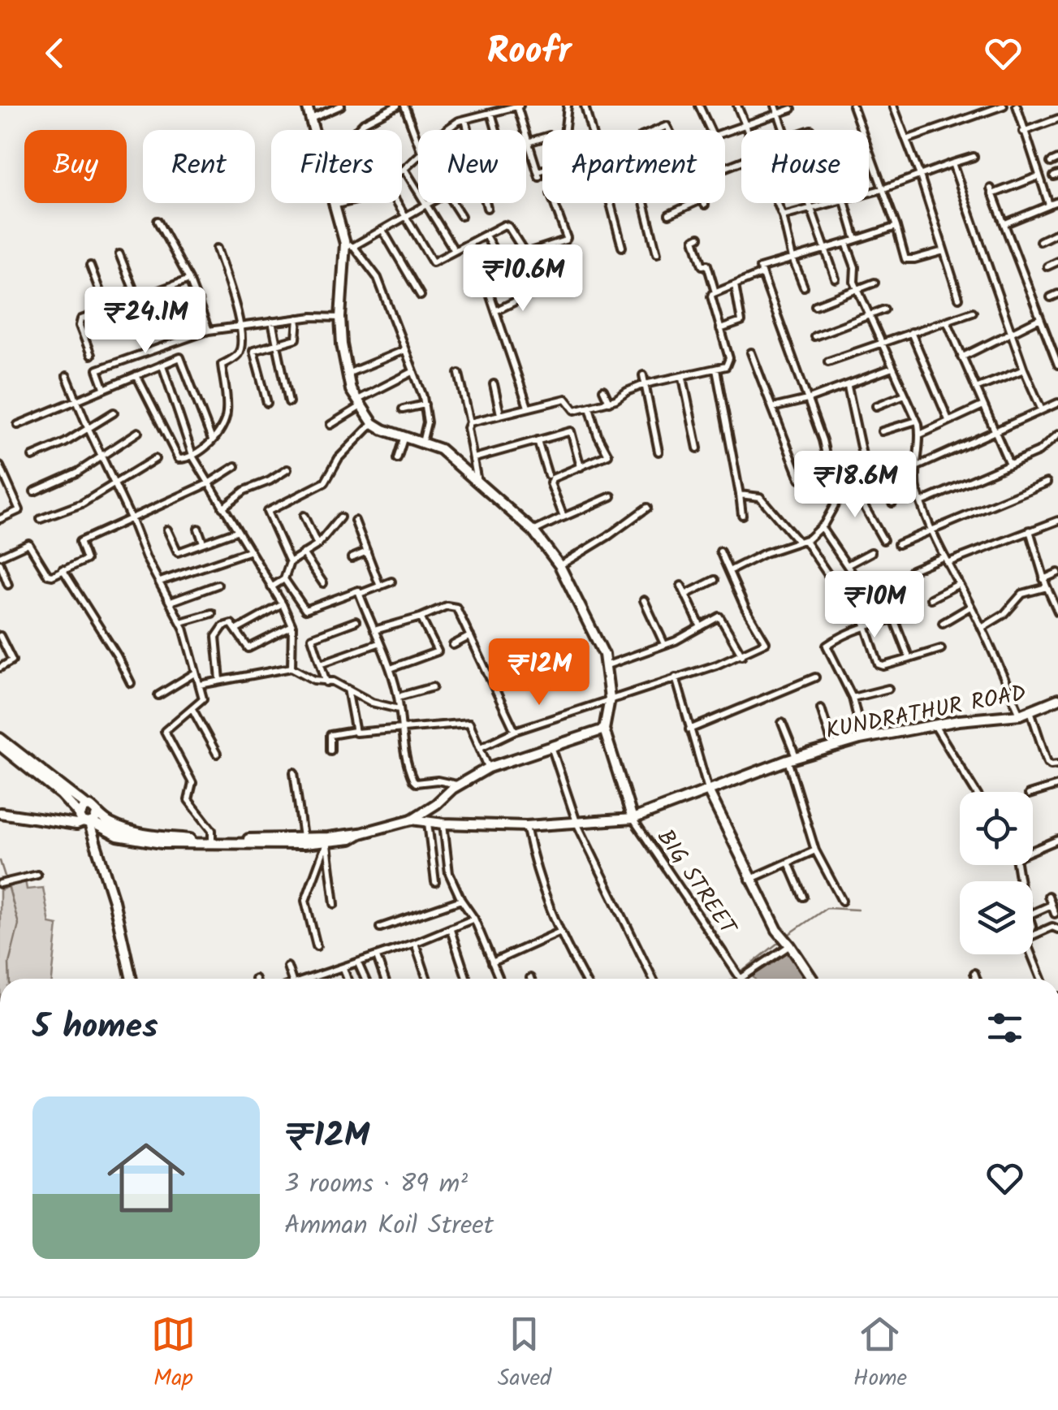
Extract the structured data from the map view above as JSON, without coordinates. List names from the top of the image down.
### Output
{
  "streets": {
    "main road": ["KUNDRATHUR ROAD"],
    "street": ["BIG STREET"]
  },
  "crossings": [
    ["KUNDRATHUR ROAD", "BIG STREET"]
  ],
  "page": {
    "header": "Roofr",
    "chip": [
      "Buy",
      "Rent",
      "Filters",
      "New",
      "Apartment",
      "House"
    ],
    "price": [
      "₹10.6M",
      "₹24.1M",
      "₹18.6M",
      "₹10M",
      "₹12M"
    ],
    "heading": "5 homes",
    "list": [
      {
        "name": "₹12M",
        "note": "3 rooms · 89 m² · Amman Koil Street"
      }
    ],
    "tabs": ["Map", "Saved", "Home"]
  }
}
